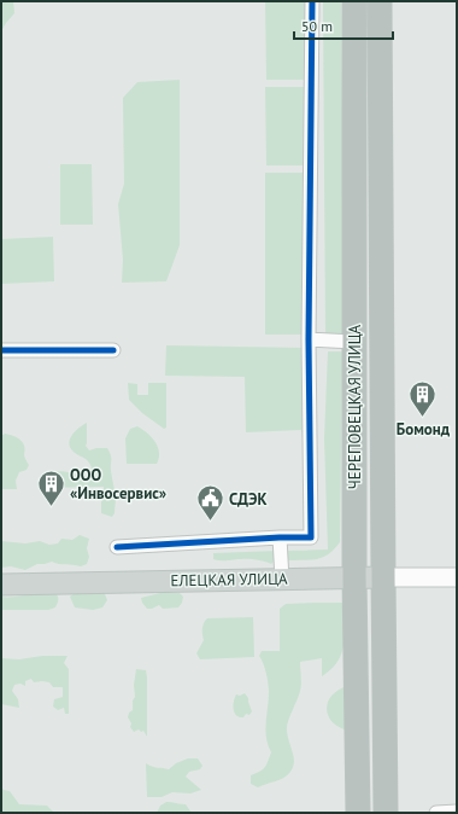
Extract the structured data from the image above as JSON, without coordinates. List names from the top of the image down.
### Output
{
  "streets": {
    "highway": ["ЧЕРЕПОВЕЦКАЯ УЛИЦА"],
    "main road": ["ЕЛЕЦКАЯ УЛИЦА"]
  },
  "crossings": [
    ["ЧЕРЕПОВЕЦКАЯ УЛИЦА", "ЕЛЕЦКАЯ УЛИЦА"]
  ],
  "places": {
    "building": ["Бомонд", "ООО «Инвосервис»"],
    "public building": ["СДЭК"]
  },
  "scale_bar": "50 m"
}
